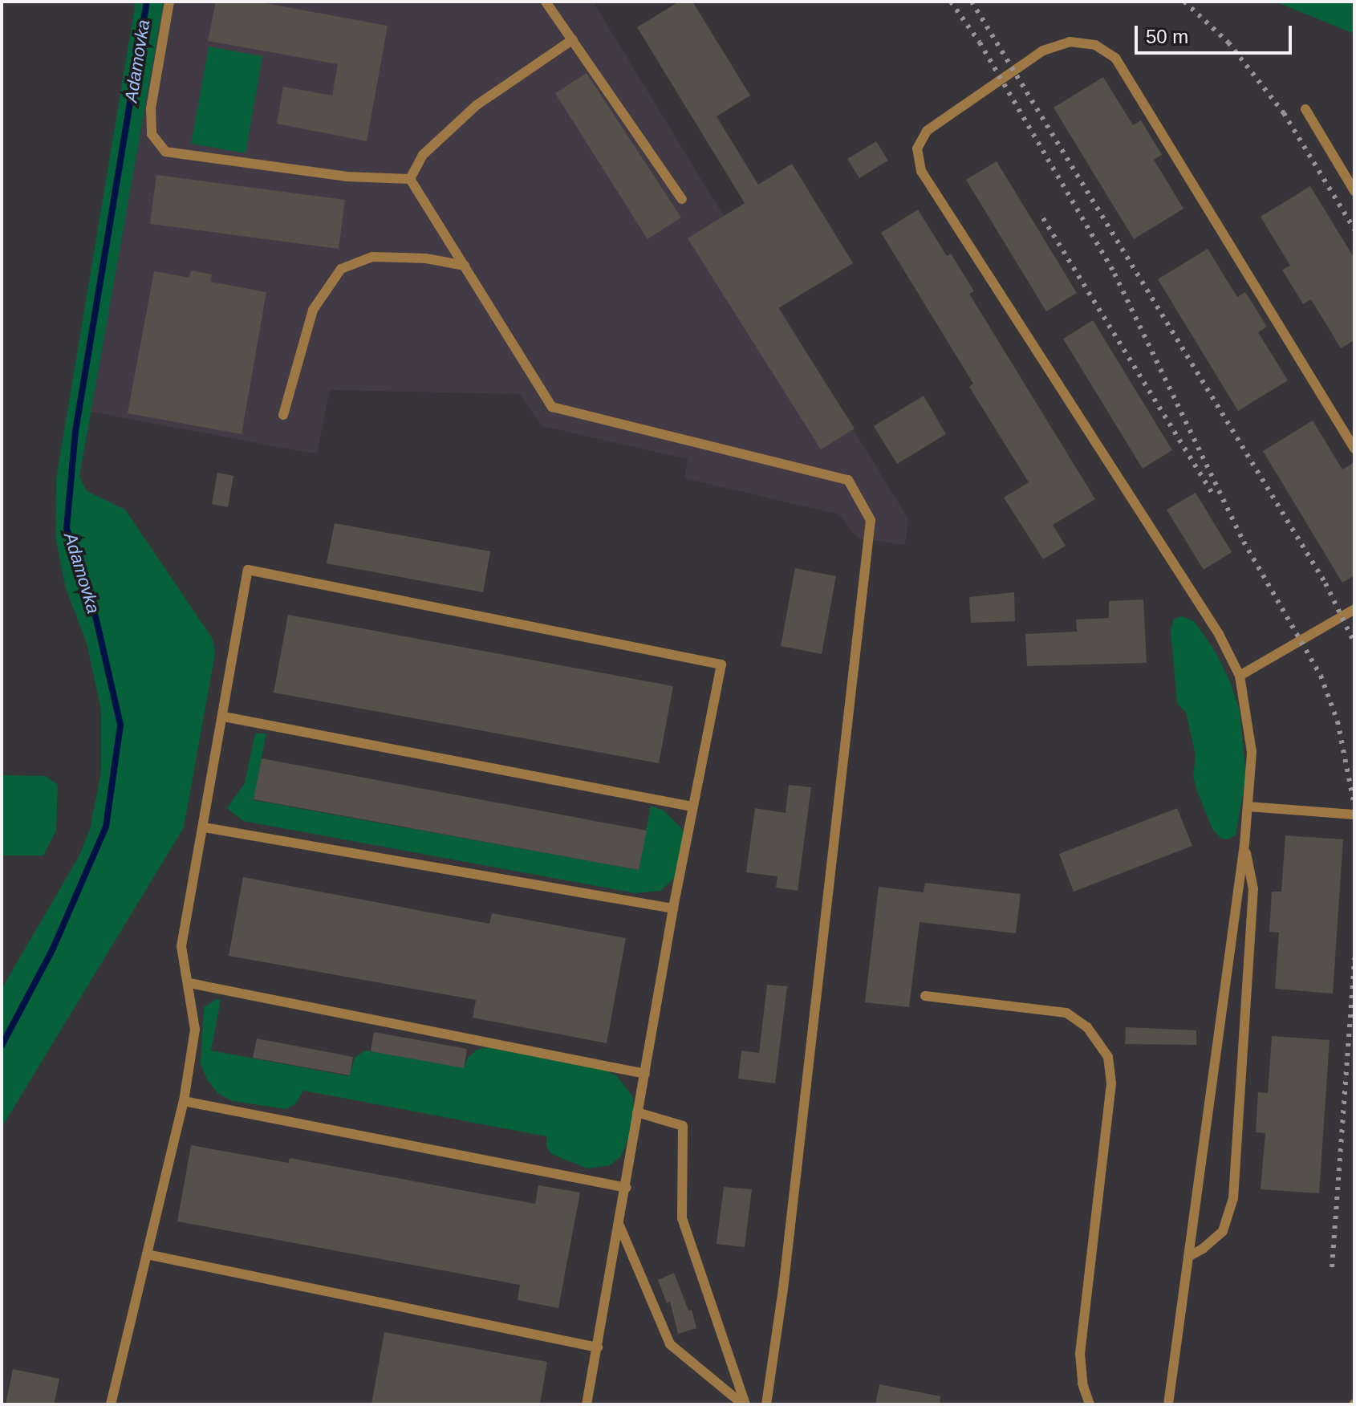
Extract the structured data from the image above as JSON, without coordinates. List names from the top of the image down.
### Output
{
  "water": ["Adamovka"],
  "scale_bar": "50 m"
}
